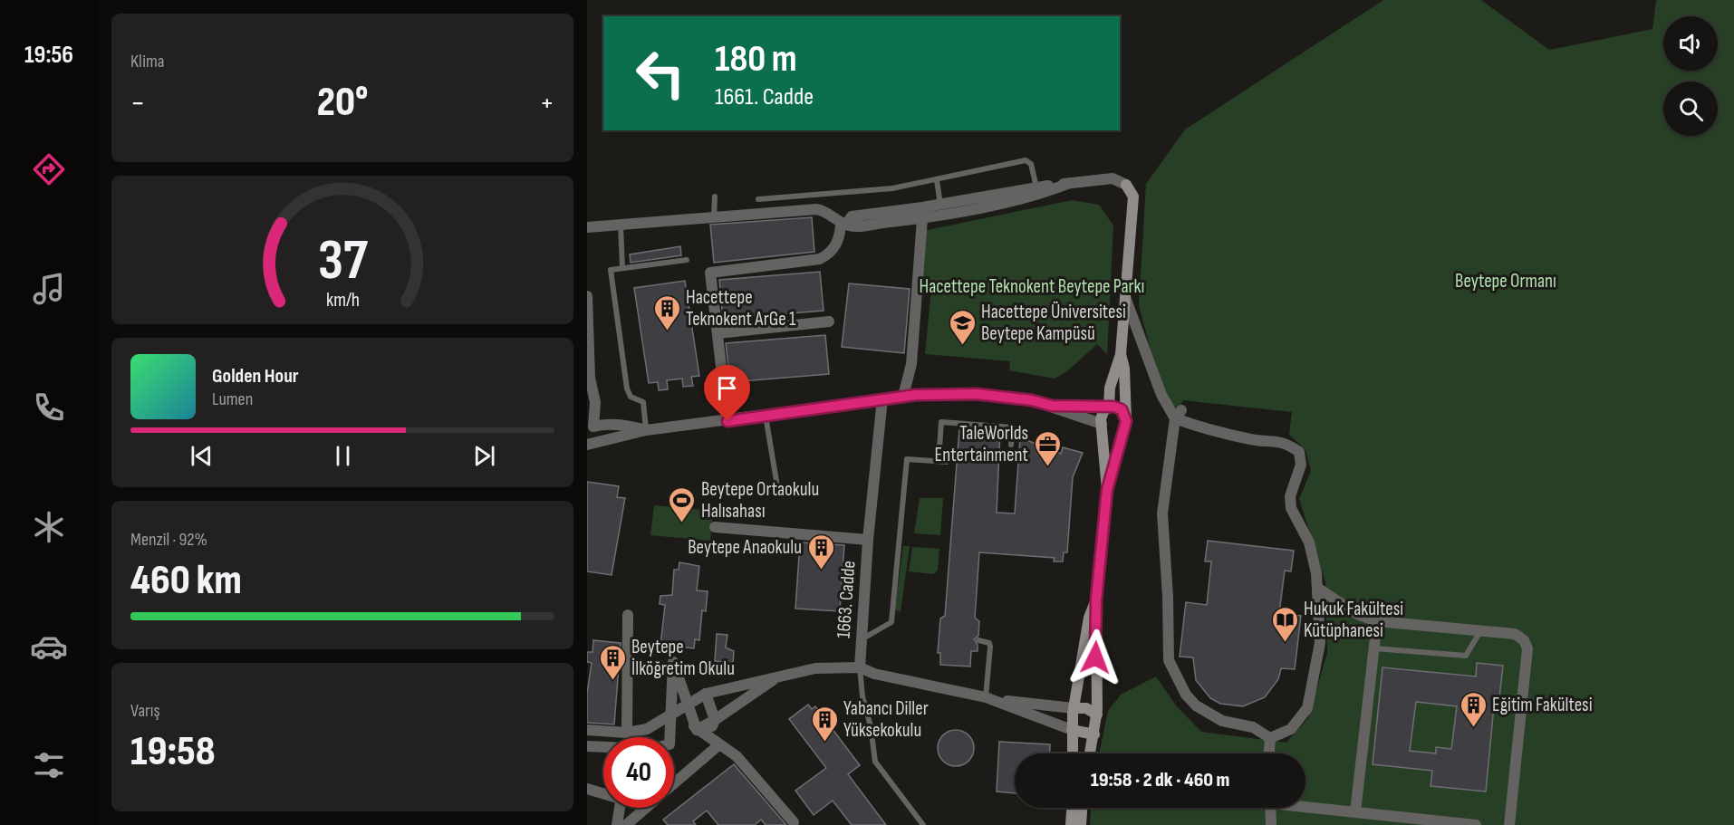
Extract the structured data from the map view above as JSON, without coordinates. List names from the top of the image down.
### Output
{
  "streets": {
    "street": ["1663. Cadde"]
  },
  "parks": ["Beytepe Ormanı", "Hacettepe Teknokent Beytepe Parkı"],
  "places": {
    "building": [
      "Hacettepe Teknokent ArGe 1",
      "Beytepe Anaokulu",
      "Beytepe İlköğretim Okulu",
      "Eğitim Fakültesi",
      "Yabancı Diller Yüksekokulu"
    ],
    "school or university": ["Hacettepe Üniversitesi Beytepe Kampüsü"],
    "office": ["TaleWorlds Entertainment"],
    "sports": ["Beytepe Ortaokulu Halısahası"],
    "library": ["Hukuk Fakültesi Kütüphanesi"]
  },
  "page": {
    "tabs": "19:56",
    "tile": [
      "Klima",
      ["Menzil · 92%", "460 km"],
      ["Varış", "19:58"]
    ],
    "turn": ["180 m", "1661. Cadde"],
    "heat": ["−", "20°", "+"],
    "song": ["Golden Hour", "Lumen"],
    "limit": "40",
    "trip": "19:58 · 2 dk · 460 m",
    "gauge": ["37", "km/h"]
  }
}
